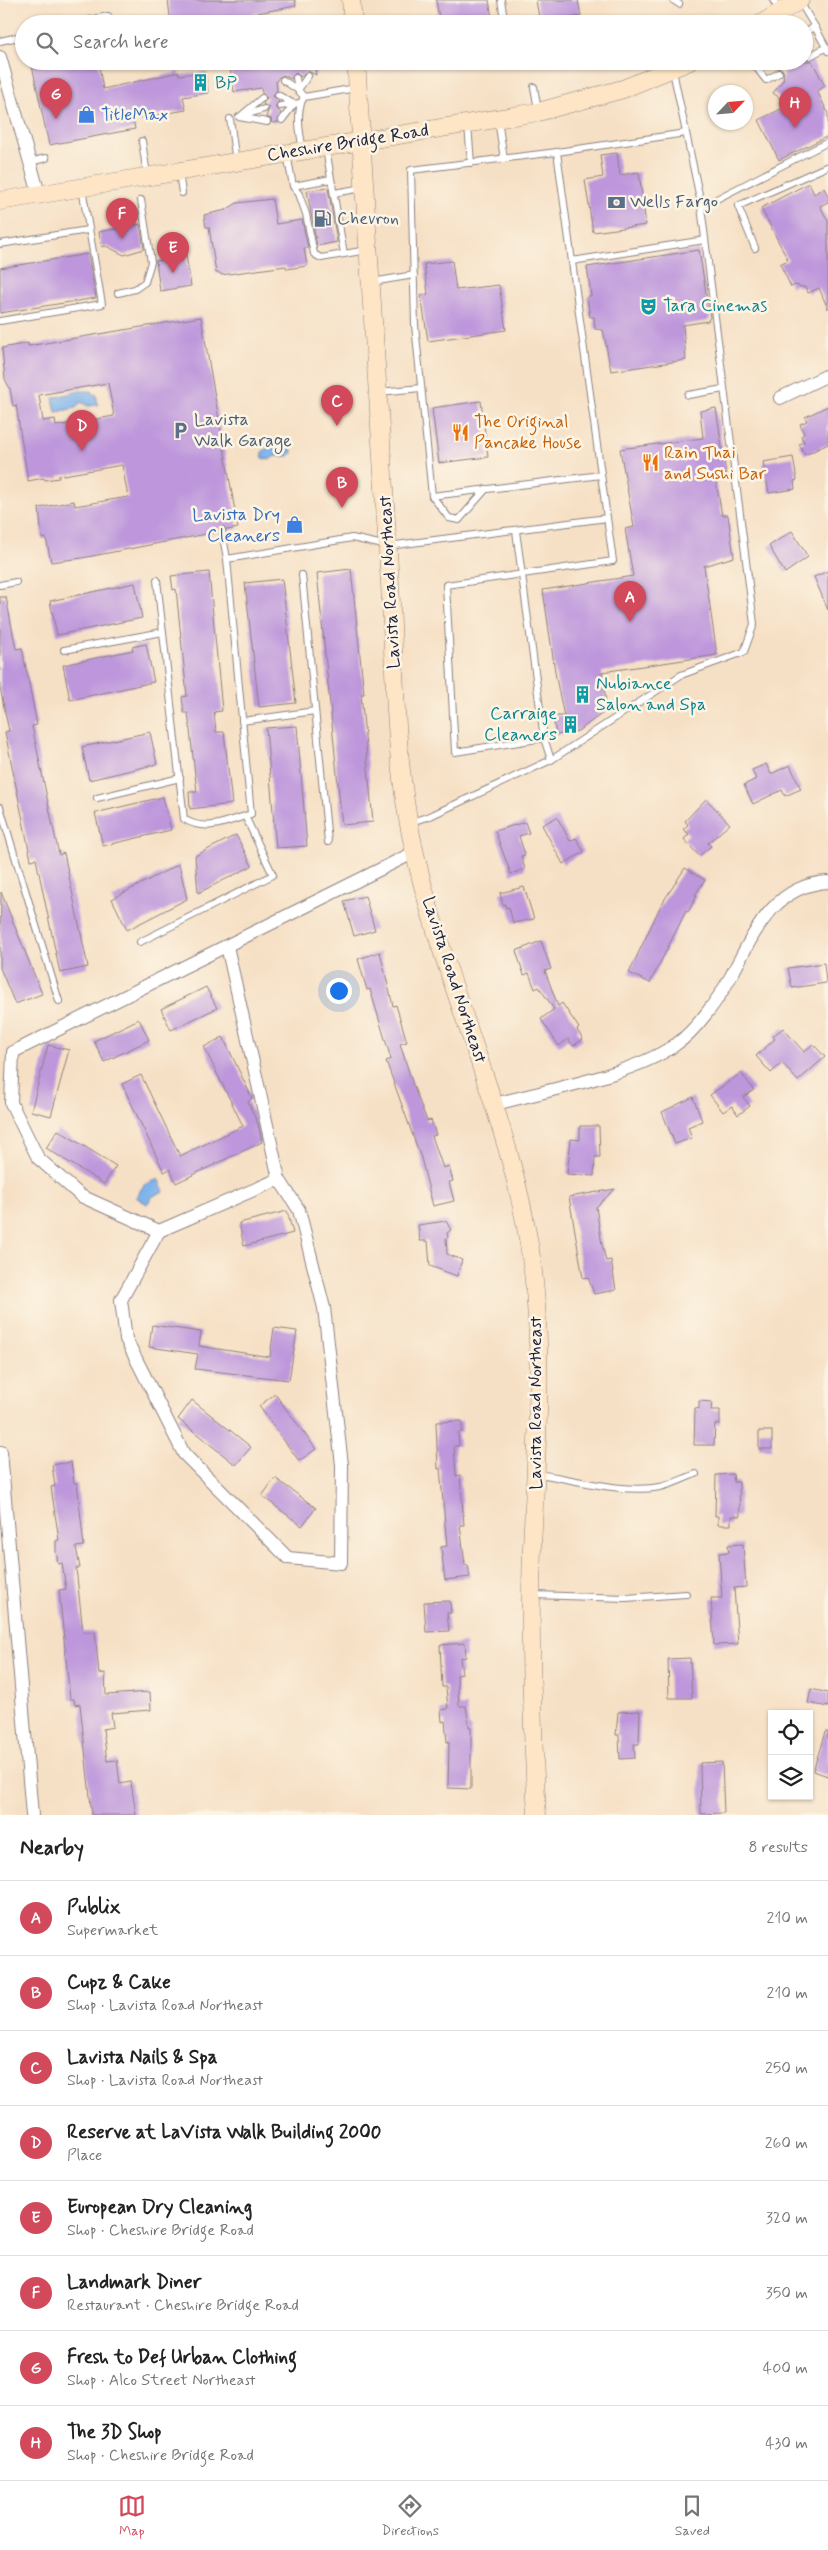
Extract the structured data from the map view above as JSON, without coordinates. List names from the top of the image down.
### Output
{
  "streets": {
    "main road": ["Cheshire Bridge Road", "Lavista Road Northeast"]
  },
  "crossings": [
    ["Cheshire Bridge Road", "Lavista Road Northeast"]
  ],
  "places": {
    "building": ["BP", "Nubiance Salon and Spa", "Carraige Cleaners"],
    "shop": ["TitleMax", "Lavista Dry Cleaners"],
    "bank": ["Wells Fargo"],
    "fuel station": ["Chevron"],
    "theatre": ["Tara Cinemas"],
    "parking": ["Lavista Walk Garage"],
    "restaurant": ["The Original Pancake House", "Rain Thai and Sushi Bar"]
  },
  "north": "top right",
  "page": {
    "search": "Search here",
    "pins": [
      "G",
      "H",
      "F",
      "E",
      "C",
      "D",
      "B",
      "A"
    ],
    "heading": ["Nearby", "8 results"],
    "list": [
      {
        "mark": "A",
        "name": "Publix",
        "note": "Supermarket",
        "value": "210 m"
      },
      {
        "mark": "B",
        "name": "Cupz & Cake",
        "note": "Shop · Lavista Road Northeast",
        "value": "210 m"
      },
      {
        "mark": "C",
        "name": "Lavista Nails & Spa",
        "note": "Shop · Lavista Road Northeast",
        "value": "250 m"
      },
      {
        "mark": "D",
        "name": "Reserve at LaVista Walk Building 2000",
        "note": "Place",
        "value": "260 m"
      },
      {
        "mark": "E",
        "name": "European Dry Cleaning",
        "note": "Shop · Cheshire Bridge Road",
        "value": "320 m"
      },
      {
        "mark": "F",
        "name": "Landmark Diner",
        "note": "Restaurant · Cheshire Bridge Road",
        "value": "350 m"
      },
      {
        "mark": "G",
        "name": "Fresh to Def Urban Clothing",
        "note": "Shop · Alco Street Northeast",
        "value": "400 m"
      },
      {
        "mark": "H",
        "name": "The 3D Shop",
        "note": "Shop · Cheshire Bridge Road",
        "value": "430 m"
      }
    ],
    "nav": ["Map", "Directions", "Saved"]
  }
}
